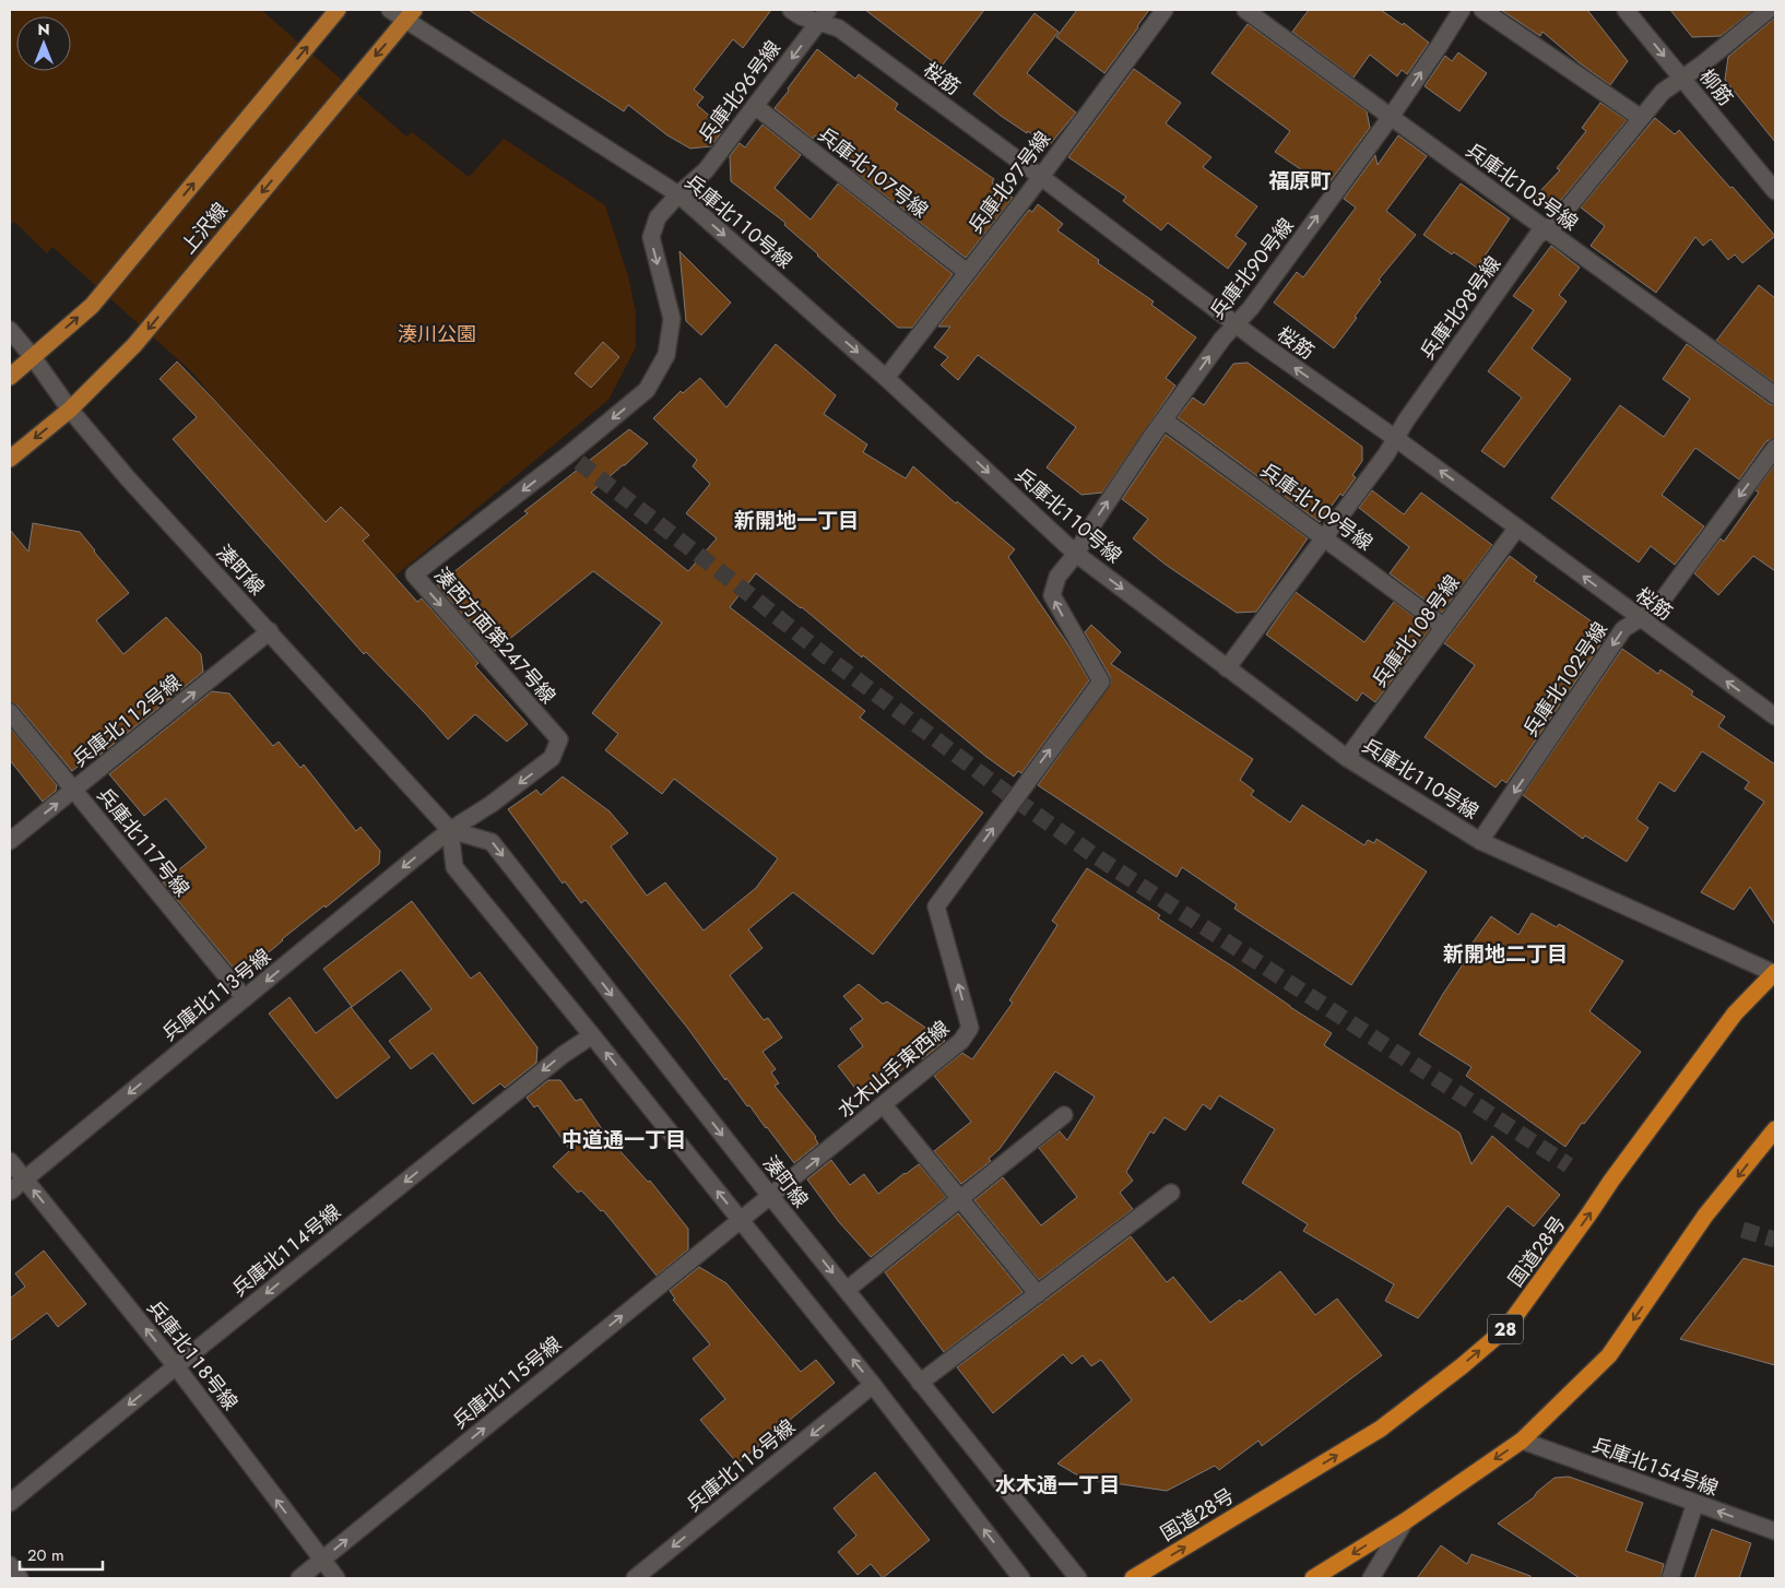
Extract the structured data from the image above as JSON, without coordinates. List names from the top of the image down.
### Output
{
  "streets": {
    "highway": ["国道28号", "28"],
    "main road": ["上沢線"],
    "street": [
      "桜筋",
      "柳筋",
      "兵庫北９６号線",
      "兵庫北１０７号線",
      "兵庫北９７号線",
      "兵庫北１０３号線",
      "兵庫北１１０号線",
      "兵庫北９０号線",
      "兵庫北９８号線",
      "兵庫北１０９号線",
      "湊町線",
      "兵庫北１０８号線",
      "湊西方面第２４７号線",
      "兵庫北１０２号線",
      "兵庫北１１２号線",
      "兵庫北１１７号線",
      "兵庫北１１３号線",
      "水木山手東西線",
      "兵庫北１１４号線",
      "兵庫北１１８号線",
      "兵庫北１１５号線",
      "兵庫北１１６号線",
      "兵庫北１５４号線"
    ]
  },
  "crossings": [
    ["桜筋", "兵庫北９６号線"],
    ["桜筋", "兵庫北９７号線"],
    ["桜筋", "兵庫北９０号線"],
    ["桜筋", "兵庫北９８号線"],
    ["桜筋", "兵庫北１０８号線"],
    ["桜筋", "兵庫北１０２号線"],
    ["柳筋", "兵庫北９８号線"],
    ["兵庫北９６号線", "兵庫北１０７号線"],
    ["兵庫北９６号線", "兵庫北１１０号線"],
    ["兵庫北９６号線", "湊西方面第２４７号線"],
    ["兵庫北１０７号線", "兵庫北９７号線"],
    ["兵庫北９７号線", "兵庫北１１０号線"],
    ["兵庫北１０３号線", "兵庫北９０号線"],
    ["兵庫北１０３号線", "兵庫北９８号線"],
    ["兵庫北１１０号線", "上沢線"],
    ["兵庫北１１０号線", "兵庫北９０号線"],
    ["兵庫北１１０号線", "兵庫北９８号線"],
    ["兵庫北１１０号線", "兵庫北１０８号線"],
    ["兵庫北１１０号線", "兵庫北１０２号線"],
    ["兵庫北１１０号線", "国道28号"],
    ["上沢線", "湊町線"],
    ["兵庫北９０号線", "兵庫北１０９号線"],
    ["兵庫北９０号線", "水木山手東西線"],
    ["兵庫北９８号線", "兵庫北１０９号線"],
    ["兵庫北１０９号線", "兵庫北１０８号線"],
    ["湊町線", "湊西方面第２４７号線"],
    ["湊町線", "兵庫北１１２号線"],
    ["湊町線", "兵庫北１１３号線"],
    ["湊町線", "水木山手東西線"],
    ["湊西方面第２４７号線", "兵庫北１１３号線"],
    ["兵庫北１１２号線", "兵庫北１１７号線"],
    ["兵庫北１１７号線", "兵庫北１１３号線"],
    ["兵庫北１１３号線", "兵庫北１１８号線"],
    ["水木山手東西線", "兵庫北１１５号線"],
    ["兵庫北１１４号線", "兵庫北１１８号線"],
    ["兵庫北１１８号線", "兵庫北１１５号線"]
  ],
  "one_way": [
    "桜筋",
    "兵庫北９６号線",
    "兵庫北１１０号線",
    "兵庫北９０号線",
    "兵庫北１０２号線",
    "兵庫北１１２号線",
    "兵庫北１１３号線",
    "兵庫北１１４号線",
    "兵庫北１１８号線",
    "兵庫北１１５号線",
    "兵庫北１１６号線"
  ],
  "districts": [
    "福原町",
    "新開地一丁目",
    "新開地二丁目",
    "中道通一丁目",
    "水木通一丁目"
  ],
  "parks": ["湊川公園"],
  "scale_bar": "20 m",
  "north": "top"
}
